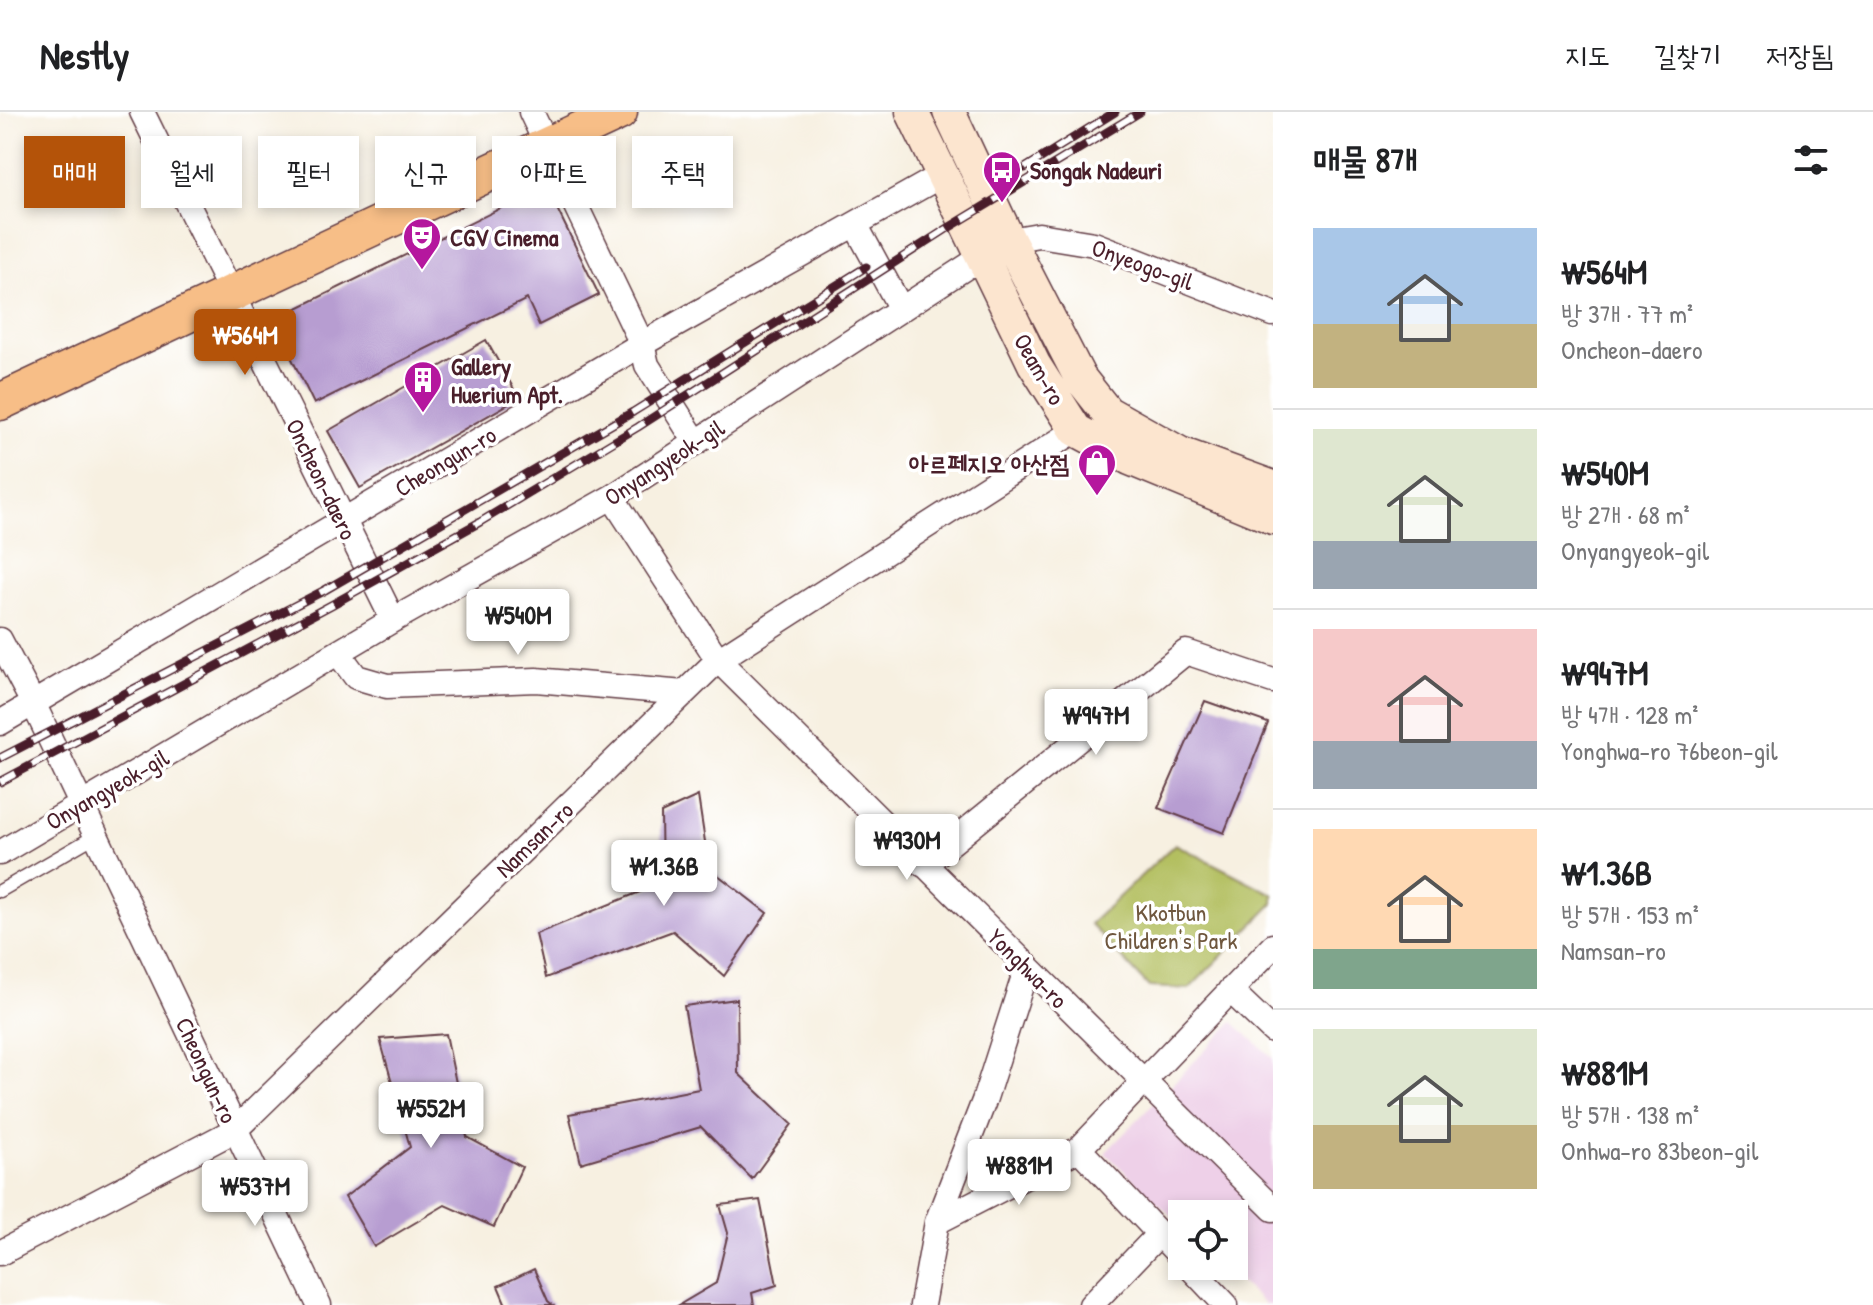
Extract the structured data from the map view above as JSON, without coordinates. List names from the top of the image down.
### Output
{
  "streets": {
    "main road": ["Oeam-ro"],
    "street": [
      "Onyeogo-gil",
      "Cheongun-ro",
      "Onyangyeok-gil",
      "Oncheon-daero",
      "Namsan-ro",
      "Yonghwa-ro"
    ]
  },
  "crossings": [
    ["Onyeogo-gil", "Oeam-ro"],
    ["Oeam-ro", "Cheongun-ro"],
    ["Oeam-ro", "Onyangyeok-gil"],
    ["Oeam-ro", "Namsan-ro"],
    ["Cheongun-ro", "Onyangyeok-gil"],
    ["Cheongun-ro", "Oncheon-daero"],
    ["Cheongun-ro", "Namsan-ro"],
    ["Onyangyeok-gil", "Oncheon-daero"],
    ["Onyangyeok-gil", "Yonghwa-ro"],
    ["Namsan-ro", "Yonghwa-ro"]
  ],
  "parks": ["Kkotbun Children's Park"],
  "places": {
    "bus stop": ["Songak Nadeuri"],
    "theatre": ["CGV Cinema"],
    "building": ["Gallery Huerium Apt."],
    "shop": ["아르페지오 아산점"]
  },
  "page": {
    "header": "Nestly",
    "nav": ["지도", "길찾기", "저장됨"],
    "heading": "매물 8개",
    "chip": [
      "매매",
      "월세",
      "필터",
      "신규",
      "아파트",
      "주택"
    ],
    "list": [
      {
        "name": "₩564M",
        "note": "방 3개 · 77 m² · Oncheon-daero"
      },
      {
        "name": "₩540M",
        "note": "방 2개 · 68 m² · Onyangyeok-gil"
      },
      {
        "name": "₩947M",
        "note": "방 4개 · 128 m² · Yonghwa-ro 76beon-gil"
      },
      {
        "name": "₩1.36B",
        "note": "방 5개 · 153 m² · Namsan-ro"
      },
      {
        "name": "₩881M",
        "note": "방 5개 · 138 m² · Onhwa-ro 83beon-gil"
      }
    ],
    "price": [
      "₩564M",
      "₩540M",
      "₩947M",
      "₩930M",
      "₩1.36B",
      "₩552M",
      "₩881M",
      "₩537M"
    ]
  }
}
